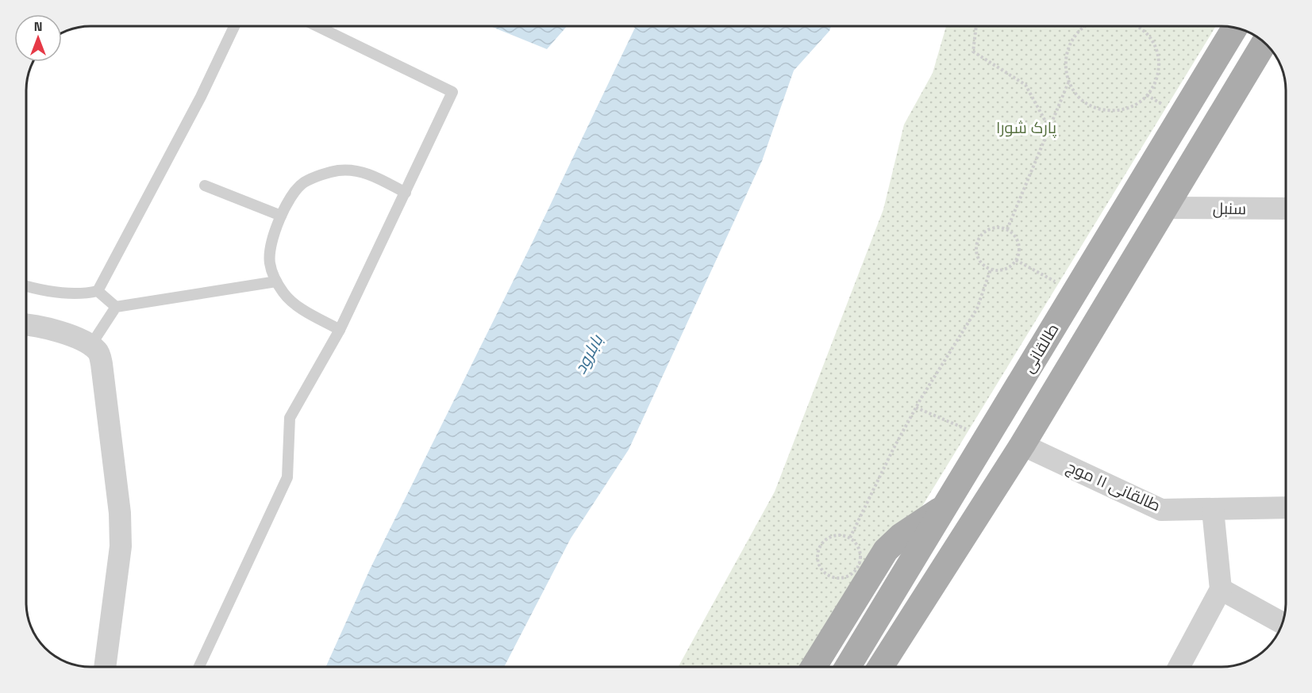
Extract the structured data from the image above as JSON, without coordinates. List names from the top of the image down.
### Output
{
  "streets": {
    "main road": ["طالقانی"],
    "street": ["سنبل", "طالقانی ۱۱ موج"]
  },
  "water": ["بابلرود"],
  "parks": ["پارک شورا"],
  "north": "top"
}
